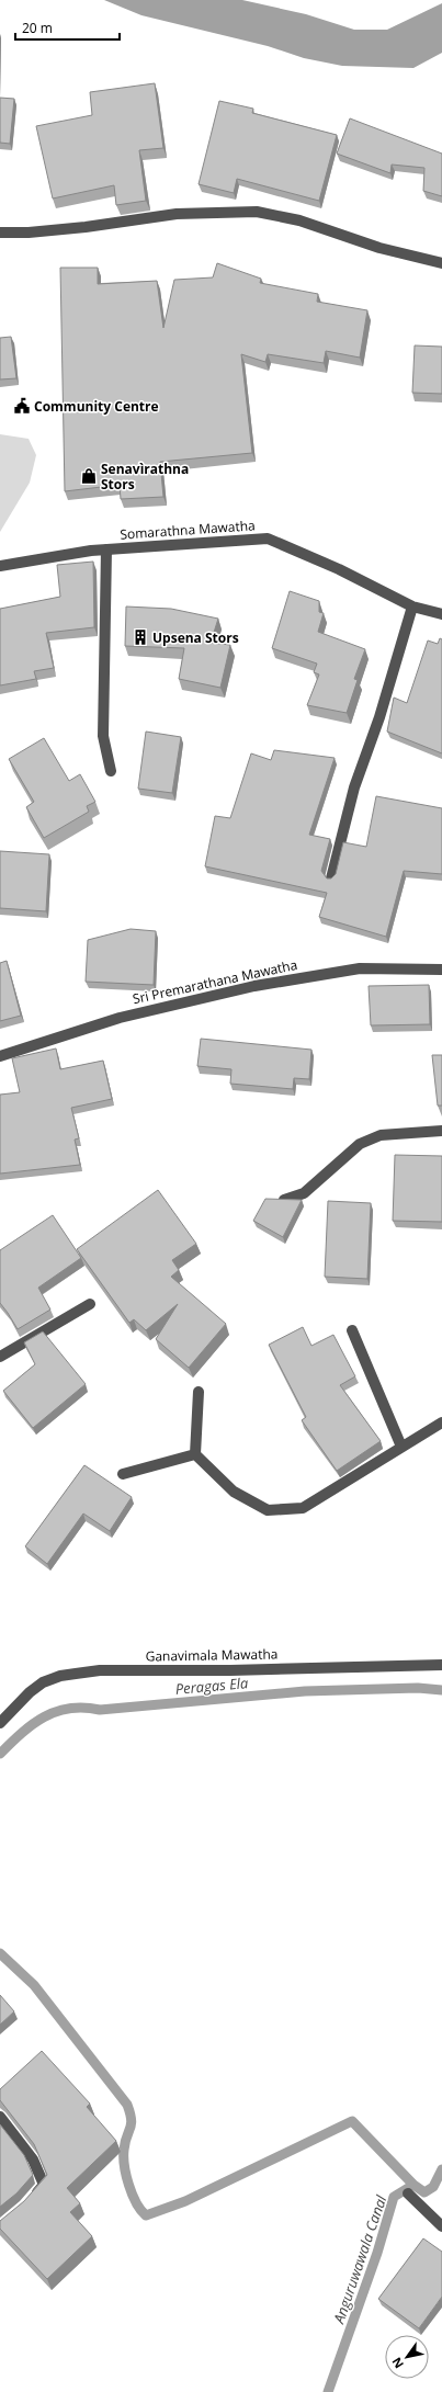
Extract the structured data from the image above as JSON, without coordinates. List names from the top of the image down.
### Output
{
  "streets": {
    "street": ["Somarathna Mawatha", "Sri Premarathana Mawatha", "Ganavimala Mawatha"]
  },
  "water": ["Peragas Ela", "Anguruwawala Canal"],
  "places": {
    "public building": ["Community Centre"],
    "shop": ["Senavìrathna Stors"],
    "building": ["Upsena Stors"]
  },
  "scale_bar": "20 m",
  "north": "bottom left"
}
